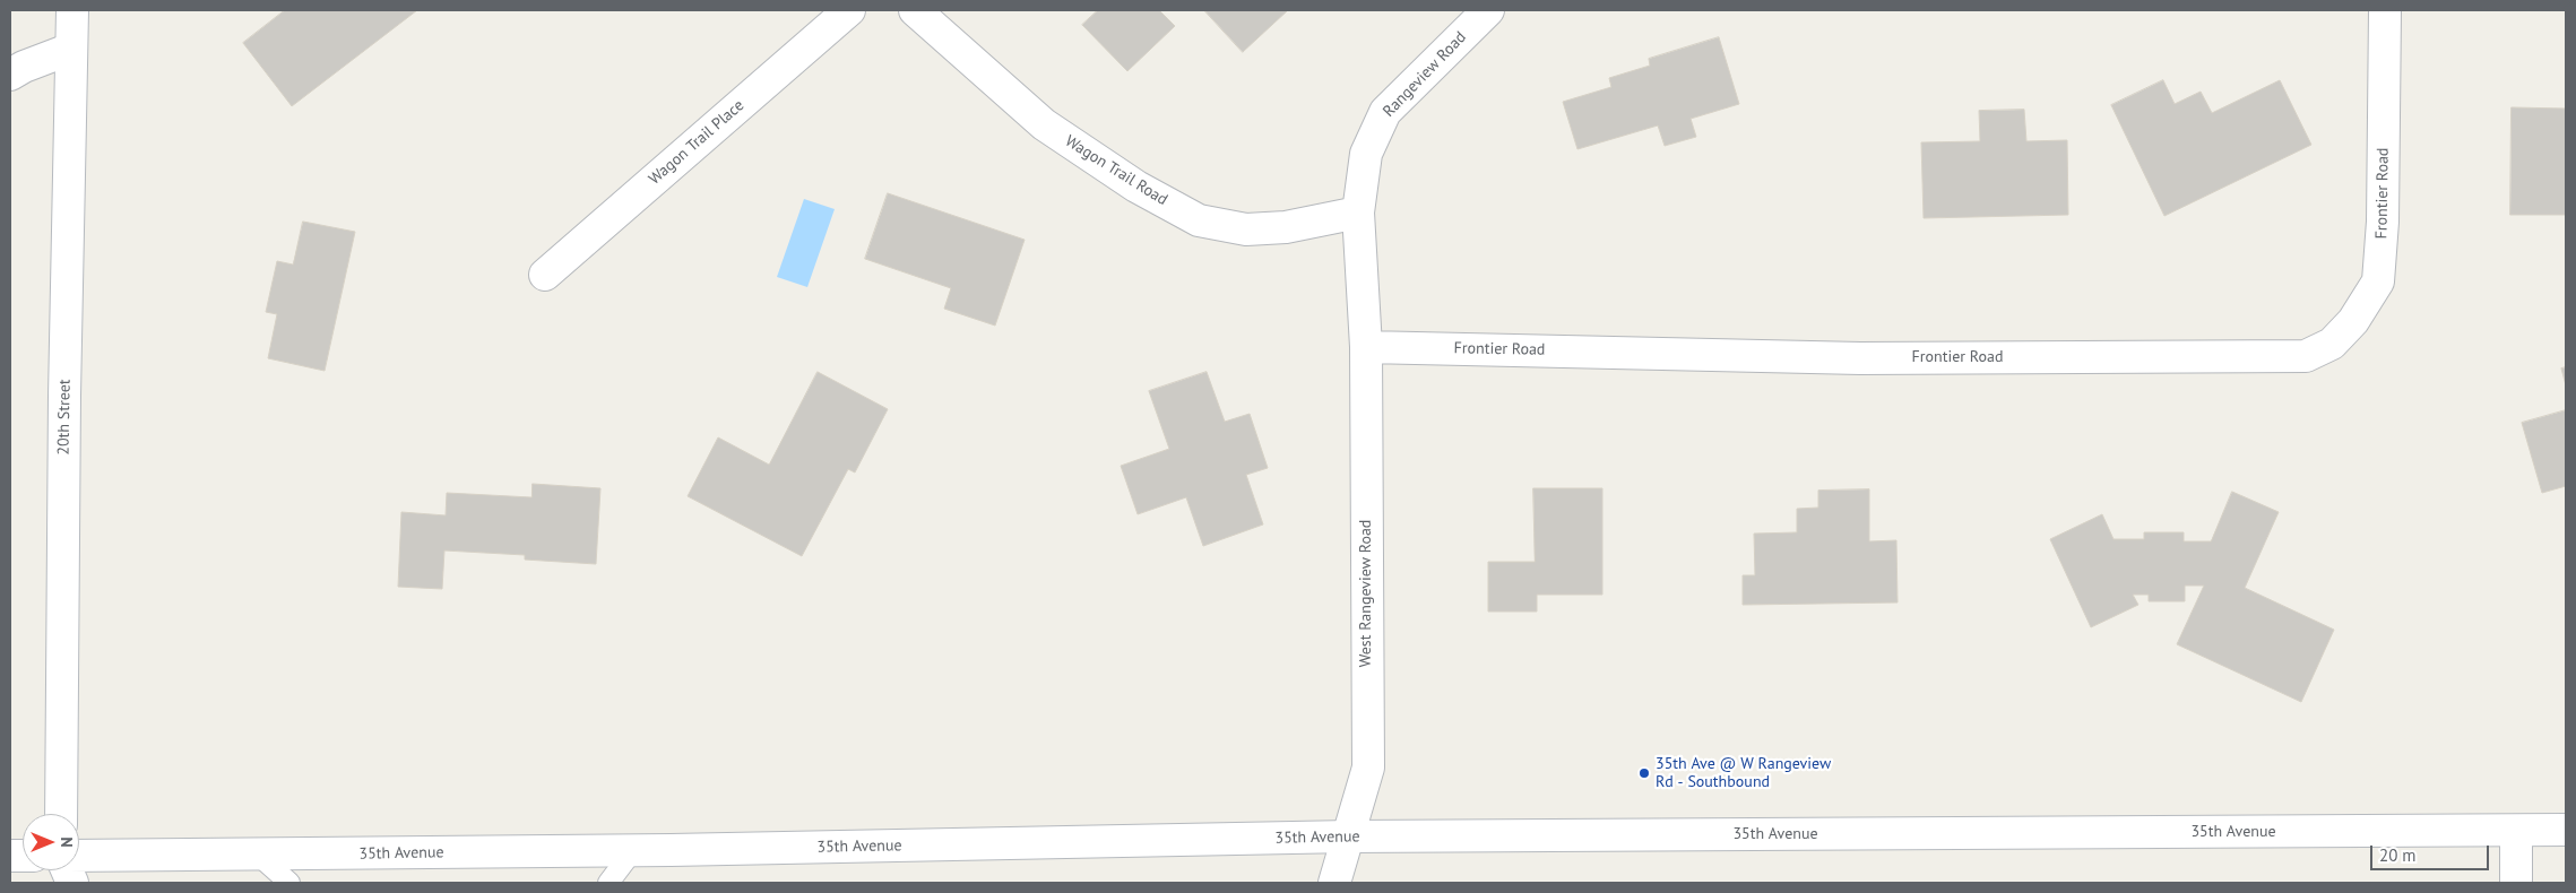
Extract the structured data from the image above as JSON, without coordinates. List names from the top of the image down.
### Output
{
  "streets": {
    "main road": [
      "Rangeview Road",
      "Wagon Trail Place",
      "Wagon Trail Road",
      "Frontier Road",
      "20th Street",
      "West Rangeview Road",
      "35th Avenue"
    ]
  },
  "crossings": [
    ["Rangeview Road", "Wagon Trail Road"],
    ["Frontier Road", "West Rangeview Road"],
    ["West Rangeview Road", "35th Avenue"]
  ],
  "places": ["35th Ave @ W Rangeview Rd - Southbound"],
  "scale_bar": "20 m",
  "north": "right"
}
